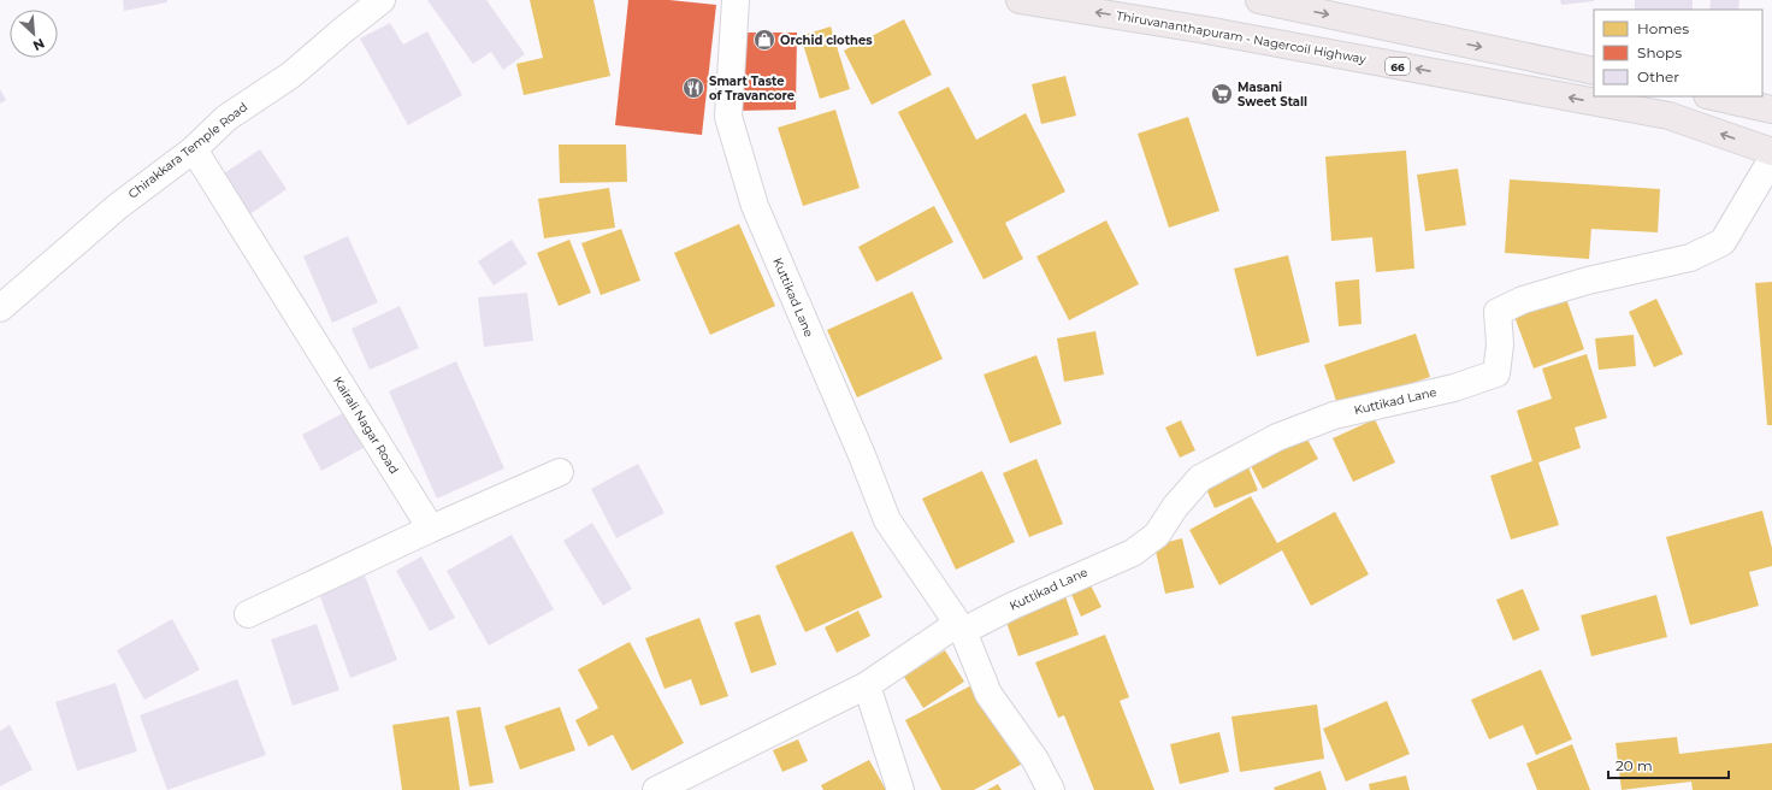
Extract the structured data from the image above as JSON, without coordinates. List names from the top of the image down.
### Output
{
  "streets": {
    "main road": ["Thiruvananthapuram - Nagercoil Highway", "66"],
    "street": ["Chirakkara Temple Road", "Kuttikad Lane", "Kairali Nagar Road"]
  },
  "crossings": [
    ["Chirakkara Temple Road", "Kairali Nagar Road"]
  ],
  "places": {
    "shop": ["Orchid clothes"],
    "restaurant": ["Smart Taste of Travancore"],
    "supermarket": ["Masani Sweet Stall"]
  },
  "legend": ["Homes", "Shops", "Other"],
  "scale_bar": "20 m",
  "north": "bottom right"
}
